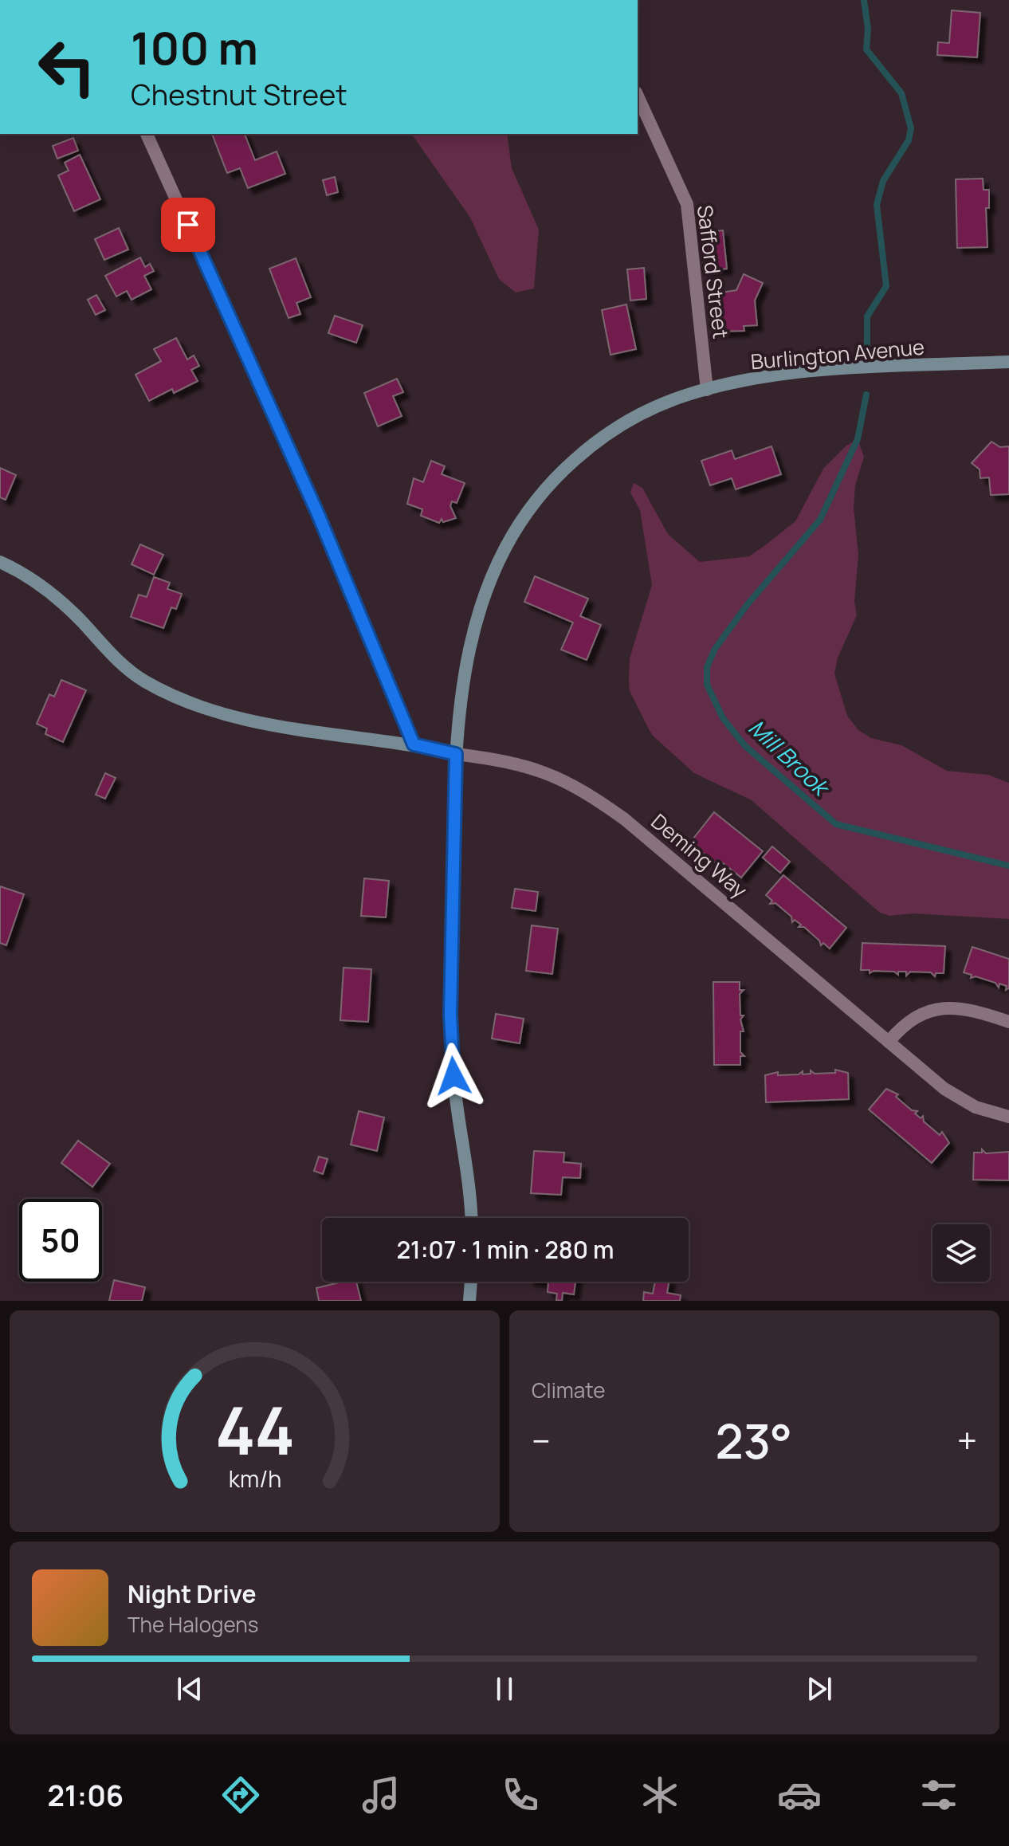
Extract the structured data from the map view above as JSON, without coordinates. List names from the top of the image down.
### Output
{
  "streets": {
    "main road": ["Burlington Avenue"],
    "street": ["Safford Street", "Deming Way"]
  },
  "crossings": [
    ["Safford Street", "Burlington Avenue"],
    ["Burlington Avenue", "Deming Way"]
  ],
  "water": ["Mill Brook"],
  "page": {
    "turn": ["100 m", "Chestnut Street"],
    "limit": "50",
    "trip": "21:07 · 1 min · 280 m",
    "tile": "Climate",
    "heat": ["−", "23°", "+"],
    "song": ["Night Drive", "The Halogens"],
    "tabs": "21:06",
    "gauge": ["44", "km/h"]
  }
}
